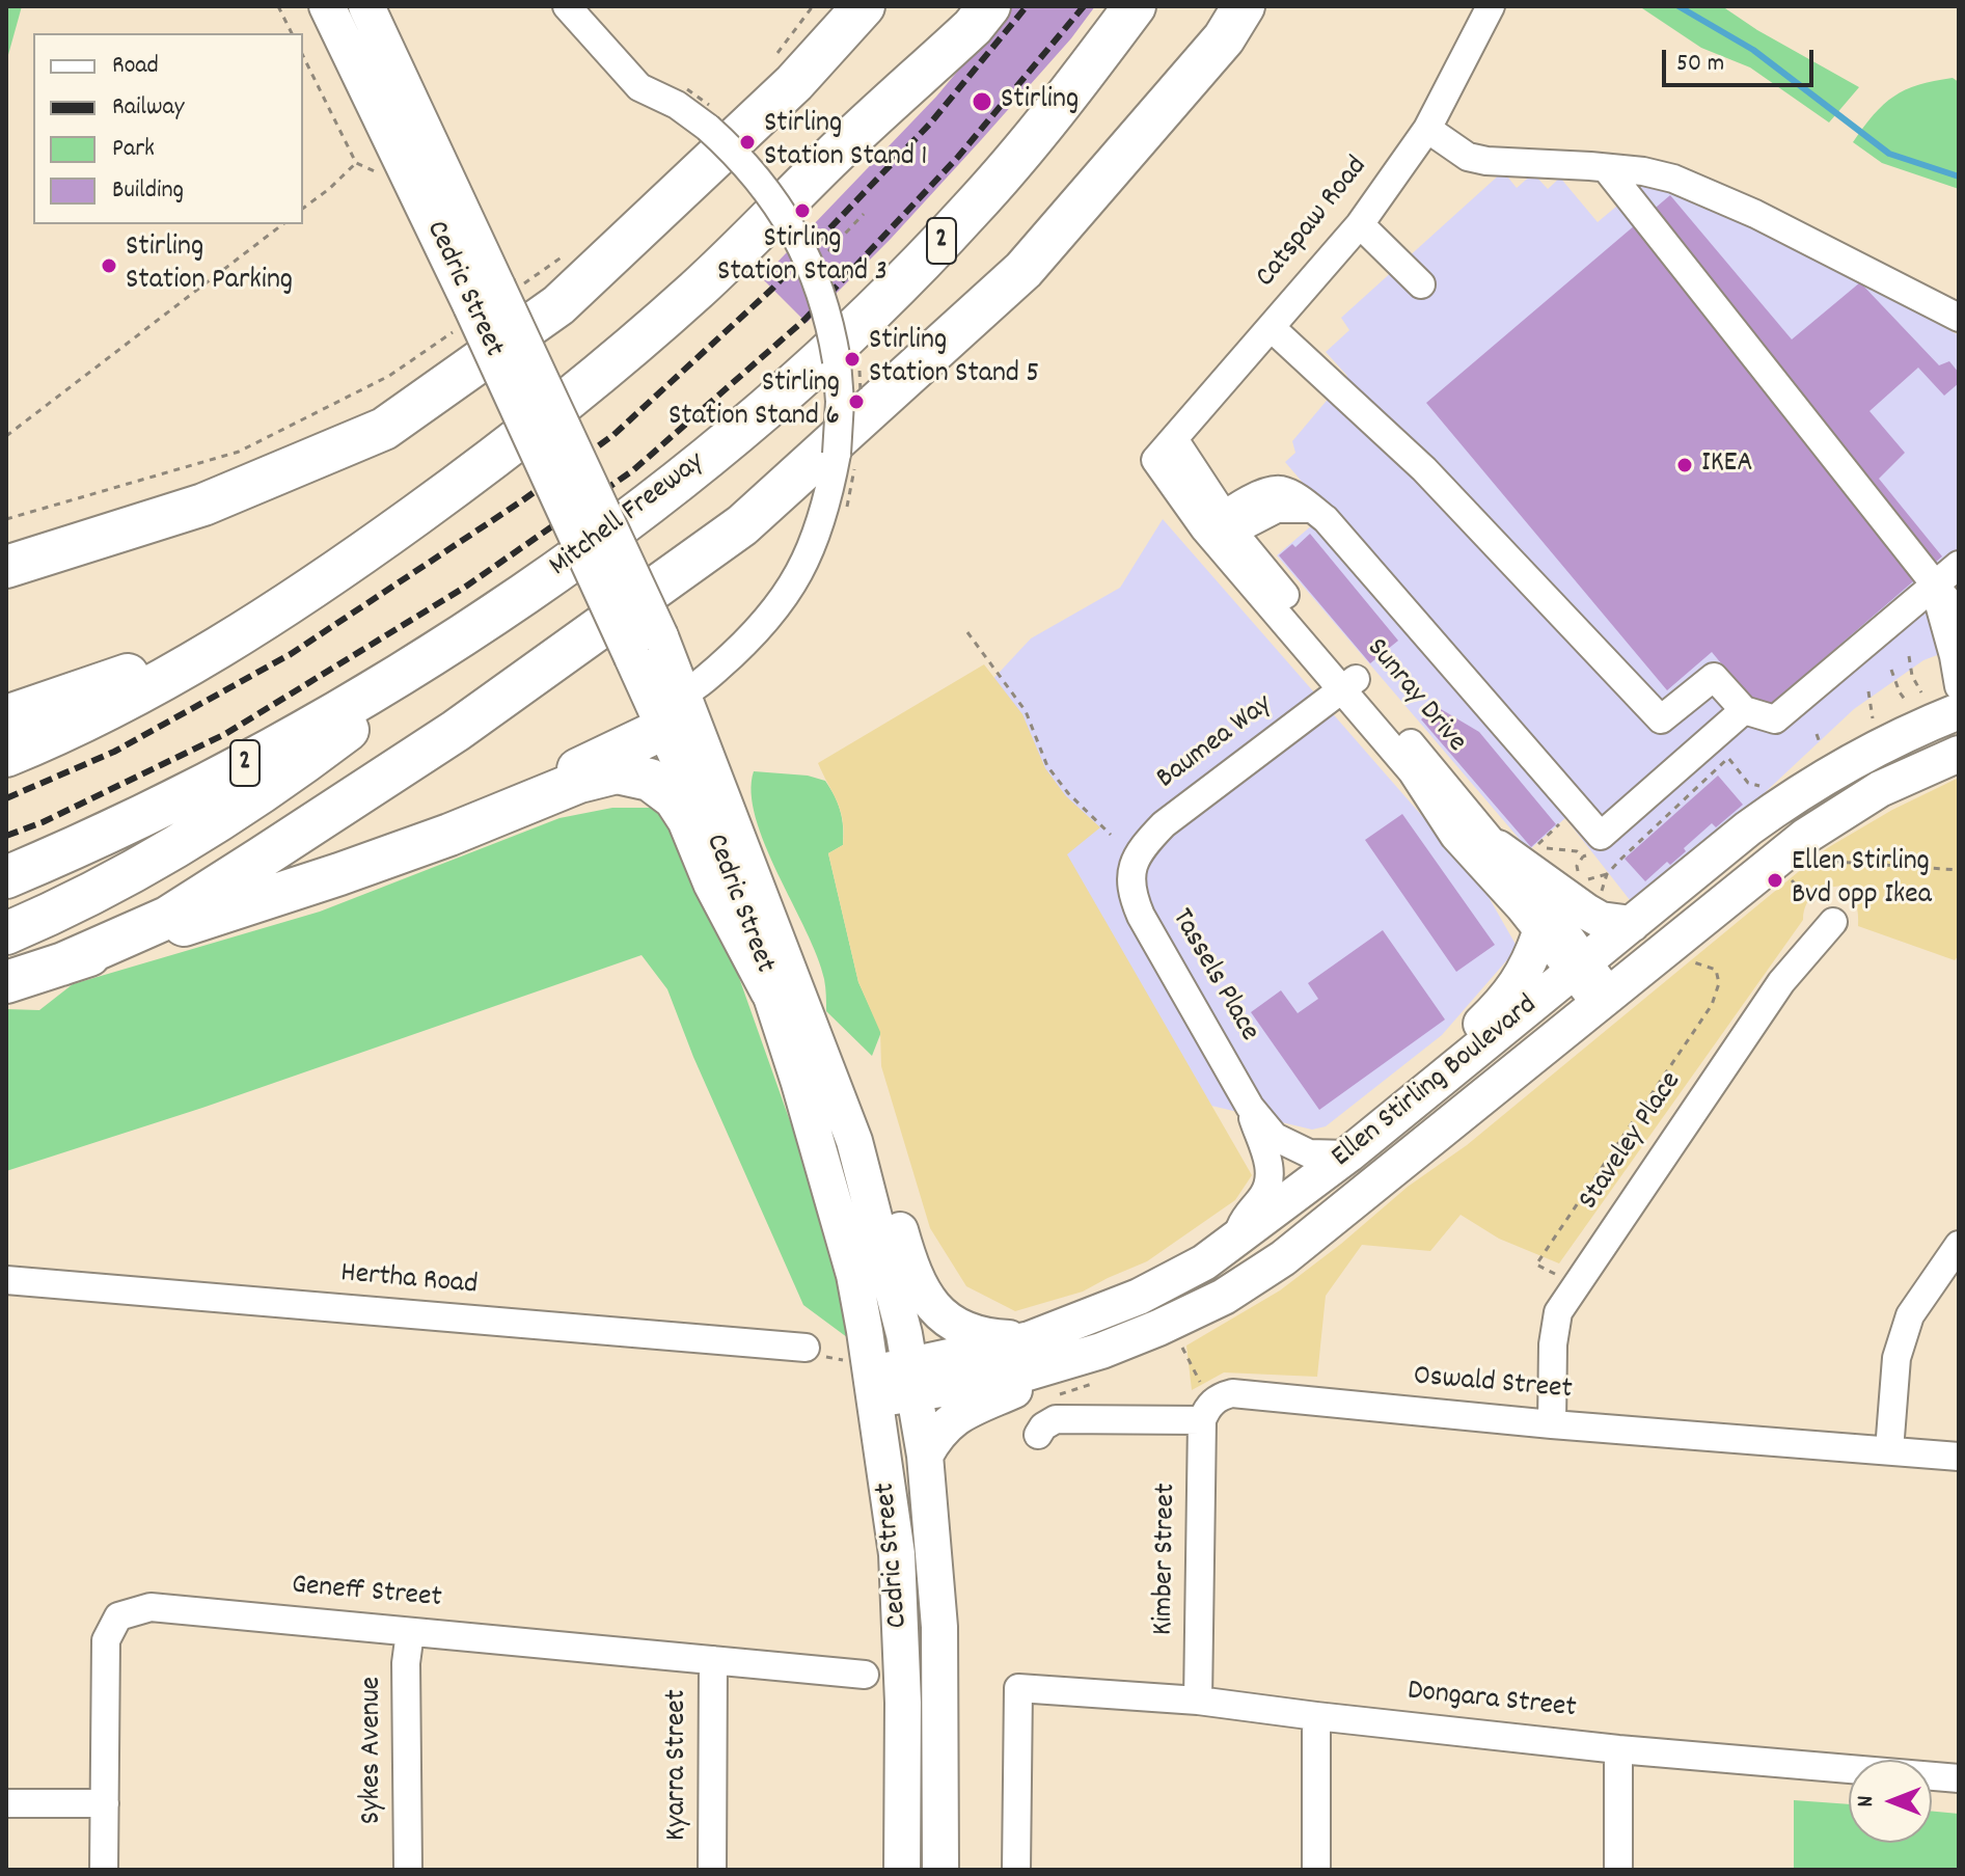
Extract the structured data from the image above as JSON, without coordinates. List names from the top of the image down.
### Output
{
  "streets": {
    "highway": ["2", "Mitchell Freeway"],
    "main road": ["Cedric Street", "Ellen Stirling Boulevard"],
    "street": [
      "Catspaw Road",
      "Sunray Drive",
      "Baumea Way",
      "Tassels Place",
      "Staveley Place",
      "Hertha Road",
      "Oswald Street",
      "Kimber Street",
      "Geneff Street",
      "Dongara Street",
      "Sykes Avenue",
      "Kyarra Street"
    ]
  },
  "crossings": [
    ["Catspaw Road", "Sunray Drive"],
    ["Cedric Street", "Ellen Stirling Boulevard"],
    ["Sunray Drive", "Baumea Way"],
    ["Sunray Drive", "Ellen Stirling Boulevard"],
    ["Baumea Way", "Tassels Place"],
    ["Tassels Place", "Ellen Stirling Boulevard"],
    ["Staveley Place", "Oswald Street"],
    ["Oswald Street", "Kimber Street"],
    ["Kimber Street", "Dongara Street"],
    ["Geneff Street", "Sykes Avenue"],
    ["Geneff Street", "Kyarra Street"]
  ],
  "places": [
    "Stirling",
    "Stirling Station Stand 1",
    "Stirling Station Stand 3",
    "Stirling Station Parking",
    "Stirling Station Stand 5",
    "Stirling Station Stand 6",
    "IKEA",
    "Ellen Stirling Bvd opp Ikea"
  ],
  "legend": [
    "Road",
    "Railway",
    "Park",
    "Building"
  ],
  "scale_bar": "50 m",
  "north": "left"
}
